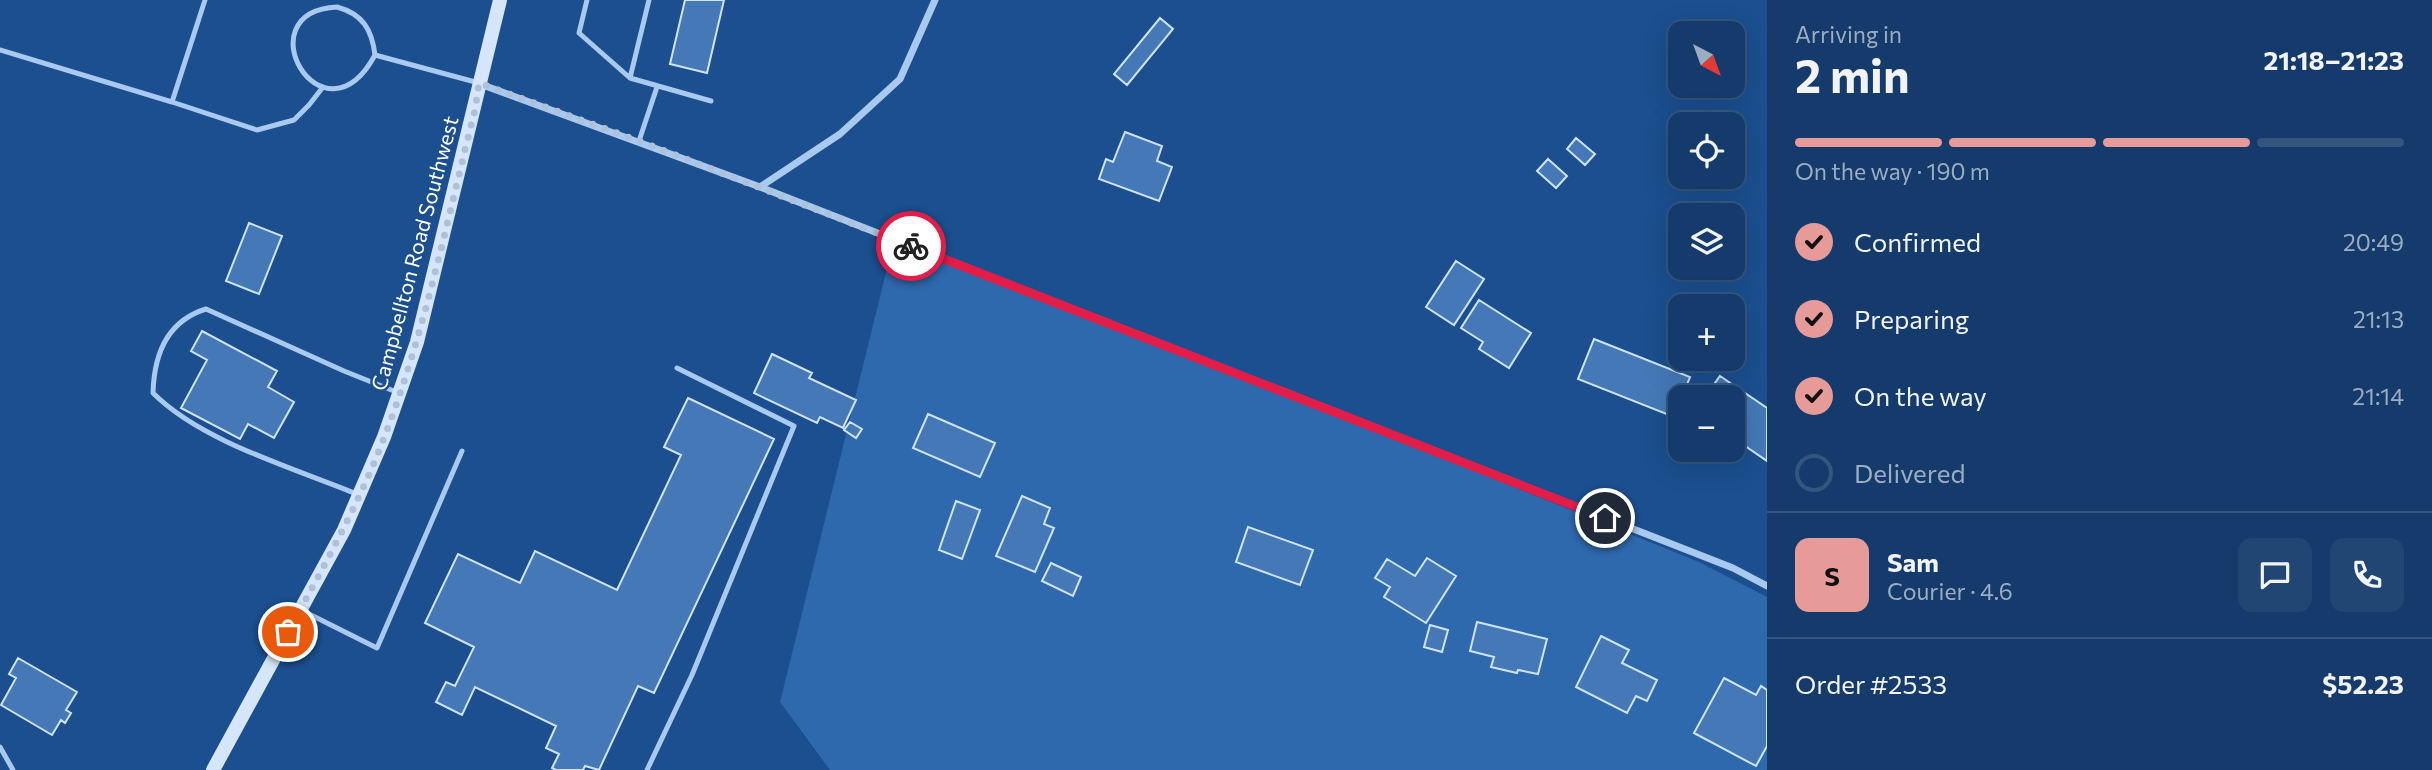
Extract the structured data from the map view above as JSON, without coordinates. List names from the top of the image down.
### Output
{
  "streets": {
    "main road": ["Campbellton Road Southwest"]
  },
  "north": "bottom right",
  "page": {
    "heading": ["2 min", "Arriving in", "21:18–21:23"],
    "panel": [
      "Sam",
      "Courier · 4.6",
      "Order #2533",
      "$52.23"
    ],
    "map_buttons": ["+", "−"],
    "bar": "On the way · 190 m",
    "list": [
      ["Confirmed", "20:49"],
      ["Preparing", "21:13"],
      ["On the way", "21:14"],
      "Delivered"
    ],
    "round": "S"
  }
}
